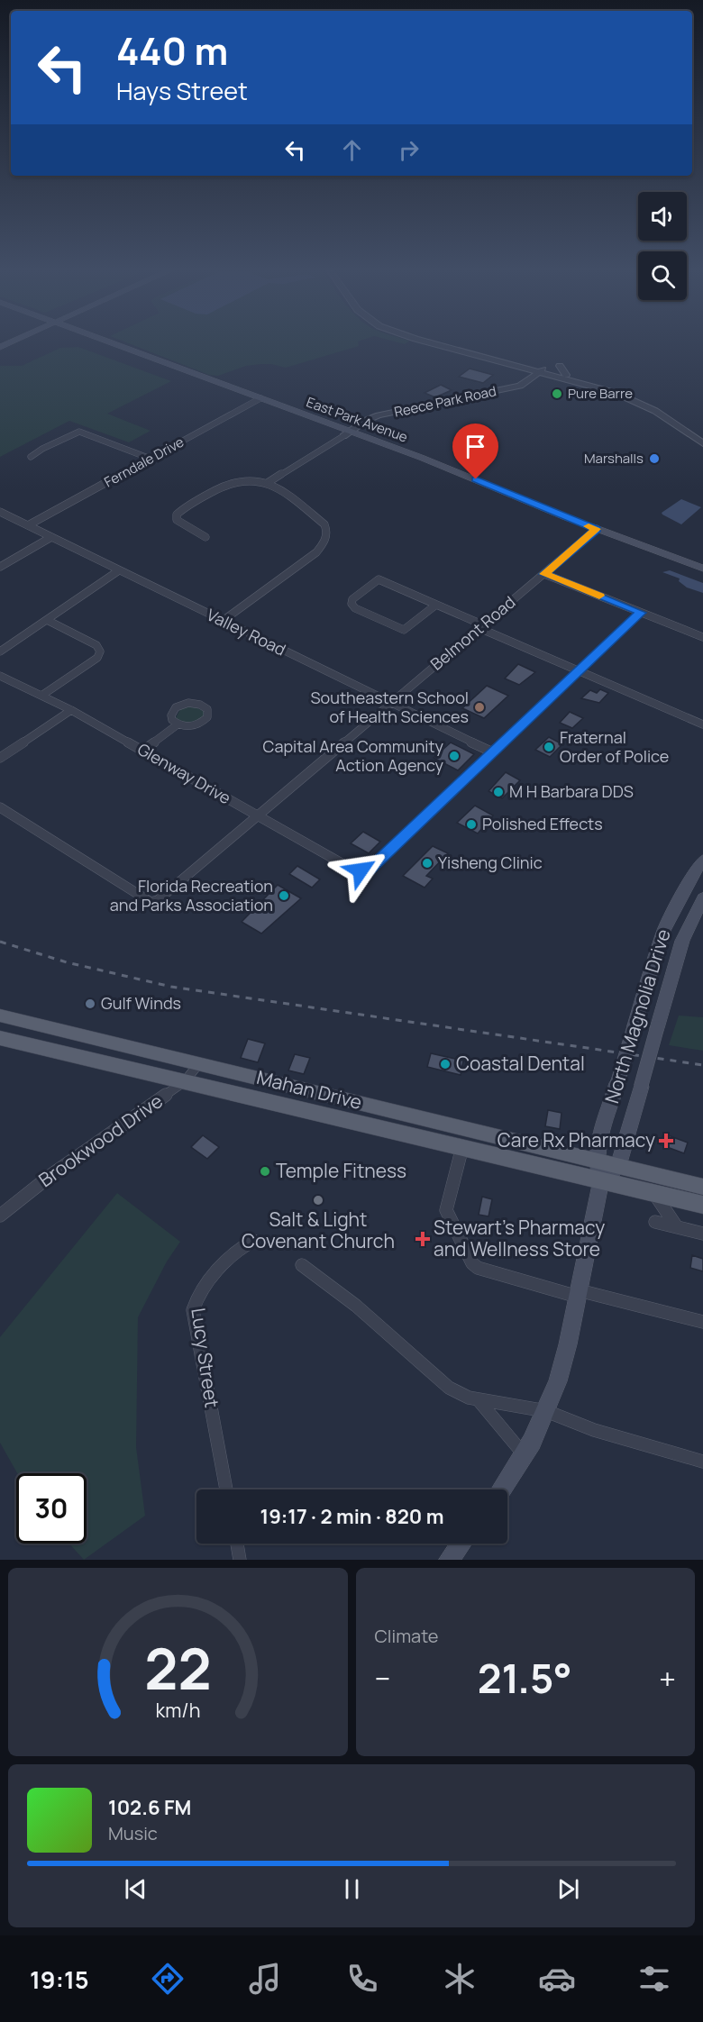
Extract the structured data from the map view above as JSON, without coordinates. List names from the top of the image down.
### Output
{
  "streets": {
    "main road": ["East Park Avenue", "North Magnolia Drive", "Mahan Drive"],
    "street": [
      "Reece Park Road",
      "Ferndale Drive",
      "Valley Road",
      "Belmont Road",
      "Glenway Drive",
      "Brookwood Drive",
      "Lucy Street"
    ]
  },
  "crossings": [
    ["Reece Park Road", "East Park Avenue"],
    ["East Park Avenue", "Ferndale Drive"],
    ["East Park Avenue", "Belmont Road"],
    ["Ferndale Drive", "Valley Road"],
    ["Valley Road", "Belmont Road"],
    ["Valley Road", "Glenway Drive"],
    ["Belmont Road", "Glenway Drive"],
    ["North Magnolia Drive", "Mahan Drive"],
    ["Mahan Drive", "Brookwood Drive"]
  ],
  "places": {
    "other": [
      "Pure Barre",
      "Marshalls",
      "Southeastern School of Health Sciences",
      "Fraternal Order of Police",
      "Capital Area Community Action Agency",
      "M H Barbara DDS",
      "Polished Effects",
      "Yisheng Clinic",
      "Florida Recreation and Parks Association",
      "Gulf Winds",
      "Coastal Dental",
      "Temple Fitness",
      "Salt & Light Covenant Church"
    ],
    "health": ["Care Rx Pharmacy", "Stewart's Pharmacy and Wellness Store"]
  },
  "page": {
    "turn": ["440 m", "Hays Street"],
    "limit": "30",
    "trip": "19:17 · 2 min · 820 m",
    "tile": "Climate",
    "heat": ["−", "21.5°", "+"],
    "song": ["102.6 FM", "Music"],
    "tabs": "19:15",
    "gauge": ["22", "km/h"]
  }
}
